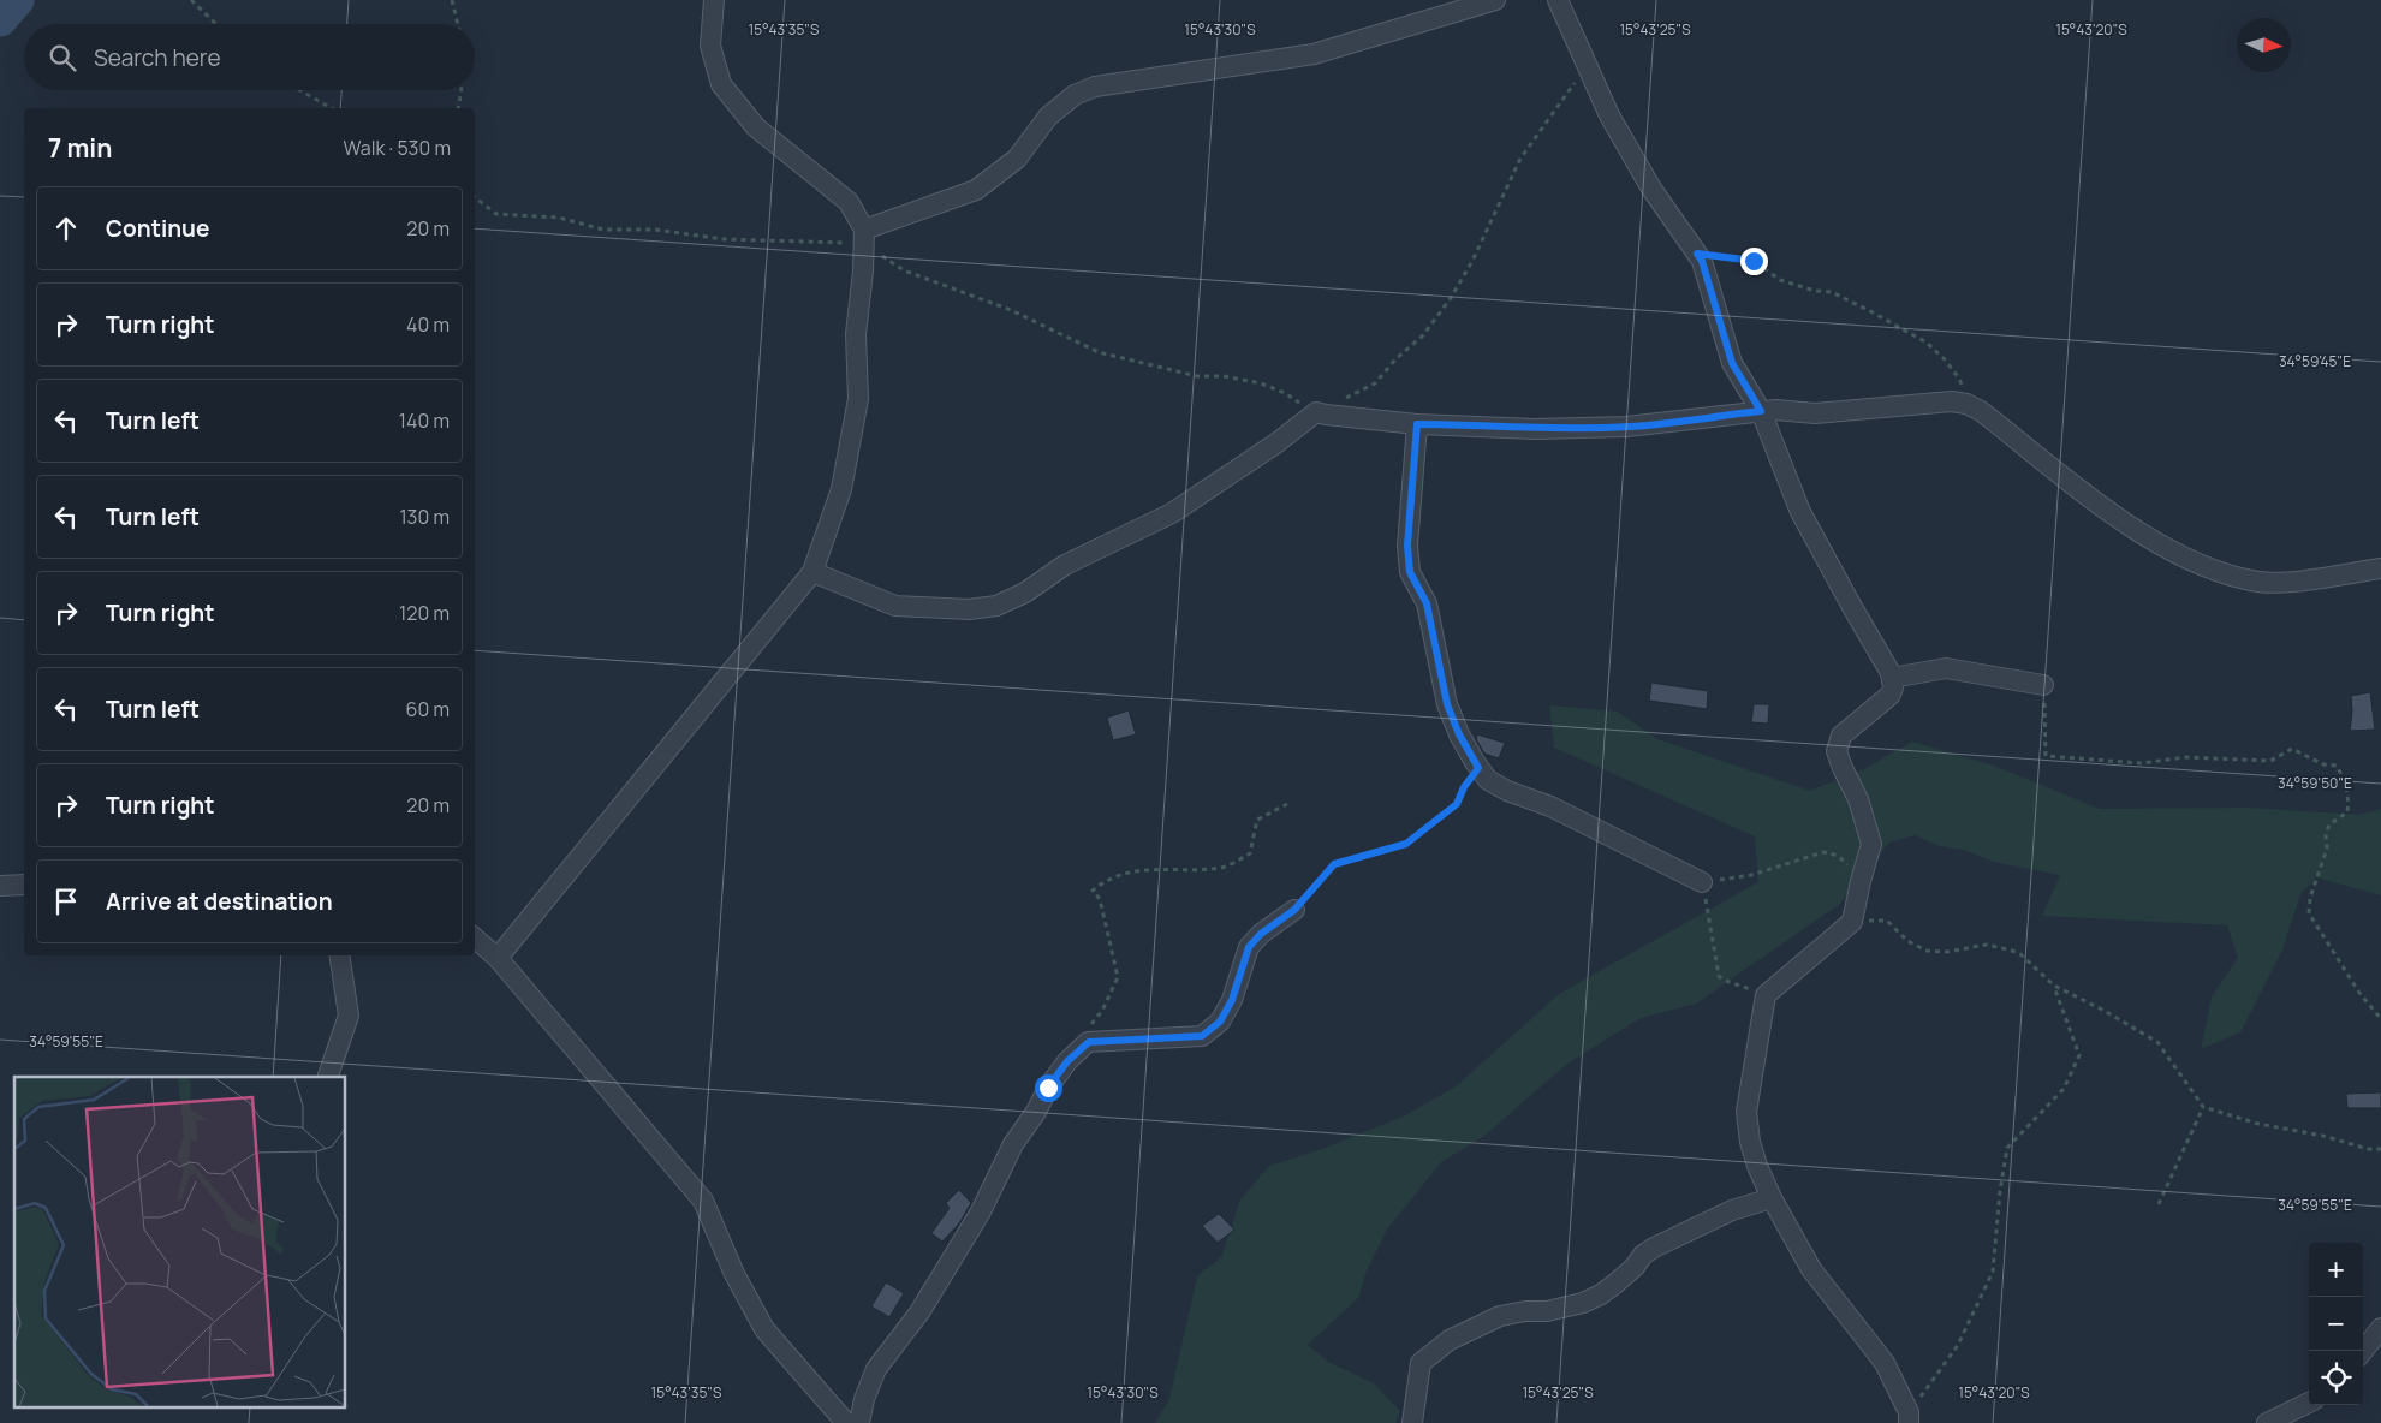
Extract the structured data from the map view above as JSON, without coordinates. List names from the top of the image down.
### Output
{
  "north": "right",
  "page": {
    "search": "Search here",
    "heading": ["7 min", "Walk · 530 m"],
    "list": [
      ["Continue", "20 m"],
      ["Turn right", "40 m"],
      ["Turn left", "140 m"],
      ["Turn left", "130 m"],
      ["Turn right", "120 m"],
      ["Turn left", "60 m"],
      ["Turn right", "20 m"],
      "Arrive at destination"
    ],
    "map_buttons": ["+", "−"]
  },
  "coordinates": [
    "15°43'35\"S",
    "15°43'30\"S",
    "15°43'25\"S",
    "15°43'20\"S",
    "34°59'45\"E",
    "34°59'50\"E",
    "34°59'55\"E"
  ]
}
